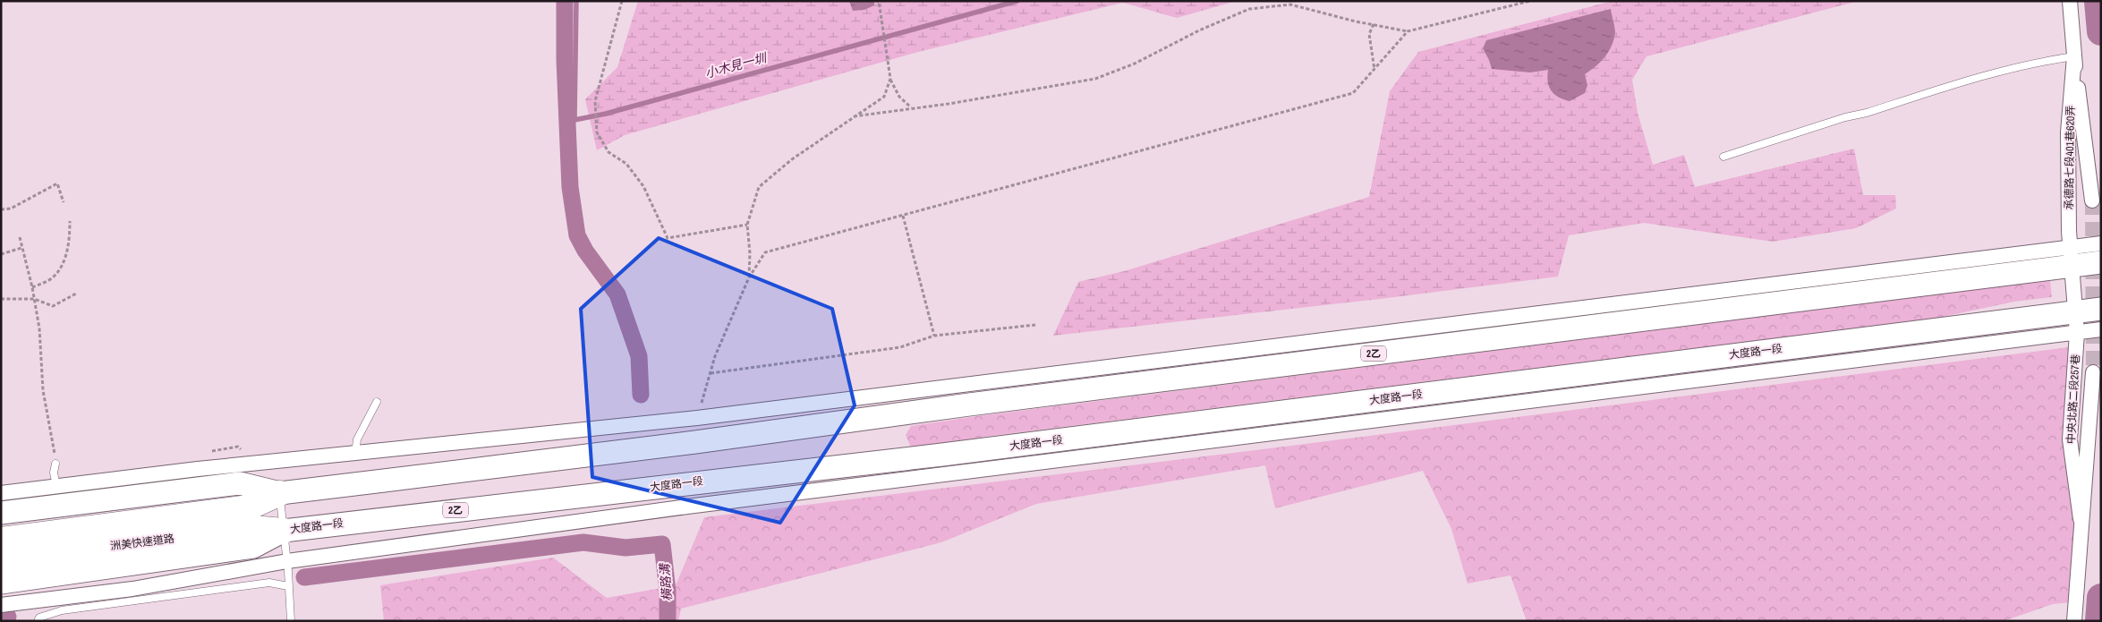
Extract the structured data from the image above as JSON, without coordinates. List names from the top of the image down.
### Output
{
  "streets": {
    "highway": ["洲美快速道路"],
    "main road": ["大度路一段", "2乙"],
    "street": ["承德路七段401巷620弄", "中央北路二段257巷"]
  },
  "crossings": [
    ["承德路七段401巷620弄", "2乙"],
    ["承德路七段401巷620弄", "中央北路二段257巷"],
    ["大度路一段", "2乙"],
    ["大度路一段", "中央北路二段257巷"],
    ["大度路一段", "洲美快速道路"],
    ["2乙", "中央北路二段257巷"],
    ["2乙", "洲美快速道路"]
  ],
  "water": ["小木見一圳", "橫路溝"]
}
